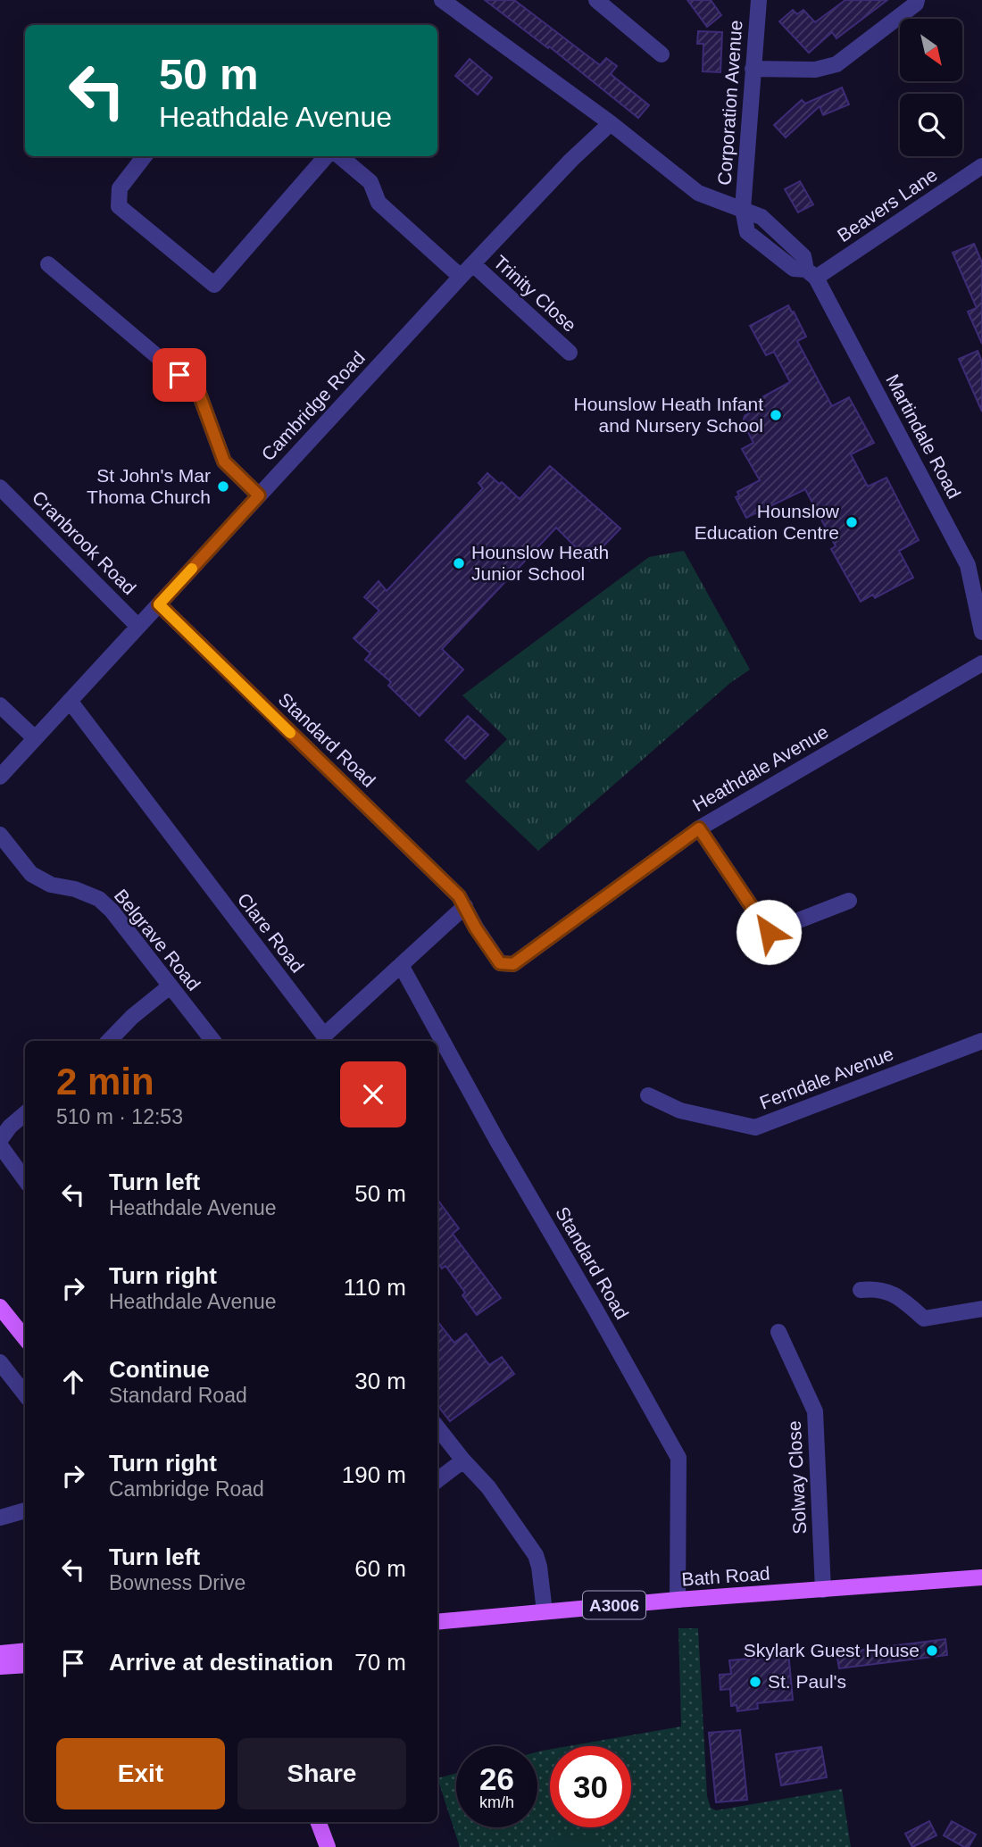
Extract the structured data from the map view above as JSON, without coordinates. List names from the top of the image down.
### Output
{
  "streets": {
    "main road": ["Bath Road", "A3006"],
    "street": [
      "Corporation Avenue",
      "Beavers Lane",
      "Trinity Close",
      "Cambridge Road",
      "Martindale Road",
      "Cranbrook Road",
      "Standard Road",
      "Heathdale Avenue",
      "Clare Road",
      "Belgrave Road",
      "Ferndale Avenue",
      "Solway Close"
    ]
  },
  "crossings": [
    ["Beavers Lane", "Martindale Road"],
    ["Trinity Close", "Cambridge Road"],
    ["Cambridge Road", "Cranbrook Road"],
    ["Cambridge Road", "Standard Road"],
    ["Cambridge Road", "Clare Road"],
    ["Standard Road", "Heathdale Avenue"],
    ["Standard Road", "Clare Road"],
    ["Standard Road", "Bath Road"],
    ["Heathdale Avenue", "Clare Road"],
    ["Solway Close", "Bath Road"]
  ],
  "places": [
    "Hounslow Heath Infant and Nursery School",
    "St John's Mar Thoma Church",
    "Hounslow Education Centre",
    "Hounslow Heath Junior School",
    "Skylark Guest House",
    "St. Paul's"
  ],
  "north": "bottom right",
  "page": {
    "turn": ["50 m", "Heathdale Avenue"],
    "heading": ["2 min", "510 m · 12:53"],
    "list": [
      {
        "name": "Turn left",
        "note": "Heathdale Avenue",
        "value": "50 m"
      },
      {
        "name": "Turn right",
        "note": "Heathdale Avenue",
        "value": "110 m"
      },
      {
        "name": "Continue",
        "note": "Standard Road",
        "value": "30 m"
      },
      {
        "name": "Turn right",
        "note": "Cambridge Road",
        "value": "190 m"
      },
      {
        "name": "Turn left",
        "note": "Bowness Drive",
        "value": "60 m"
      },
      {
        "name": "Arrive at destination",
        "value": "70 m"
      }
    ],
    "buttons": ["Exit", "Share"],
    "speed": "26 km/h",
    "limit": "30"
  }
}
